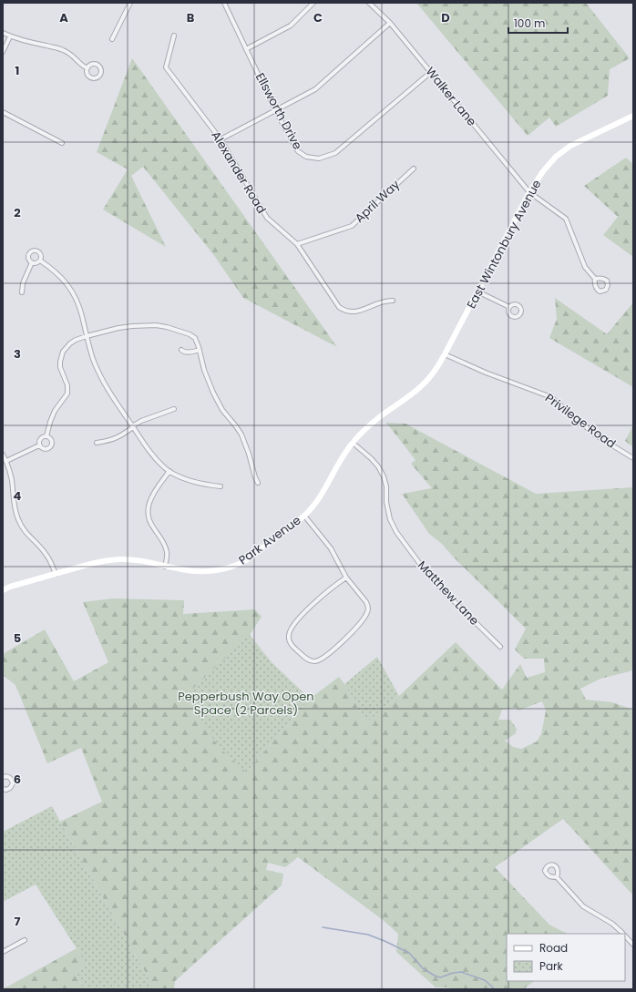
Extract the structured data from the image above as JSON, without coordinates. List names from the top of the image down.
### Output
{
  "streets": {
    "main road": ["East Wintonbury Avenue", "Park Avenue"],
    "street": [
      "Walker Lane",
      "Ellsworth Drive",
      "Alexander Road",
      "April Way",
      "Privilege Road",
      "Matthew Lane"
    ]
  },
  "crossings": [
    ["Walker Lane", "Ellsworth Drive"],
    ["Walker Lane", "East Wintonbury Avenue"],
    ["Alexander Road", "April Way"],
    ["East Wintonbury Avenue", "Privilege Road"],
    ["East Wintonbury Avenue", "Park Avenue"],
    ["Park Avenue", "Matthew Lane"]
  ],
  "parks": ["Pepperbush Way Open Space (2 Parcels)"],
  "legend": ["Road", "Park"],
  "scale_bar": "100 m",
  "grid": {
    "columns": [
      "A",
      "B",
      "C",
      "D"
    ],
    "rows": [
      "1",
      "2",
      "3",
      "4",
      "5",
      "6",
      "7"
    ]
  }
}
